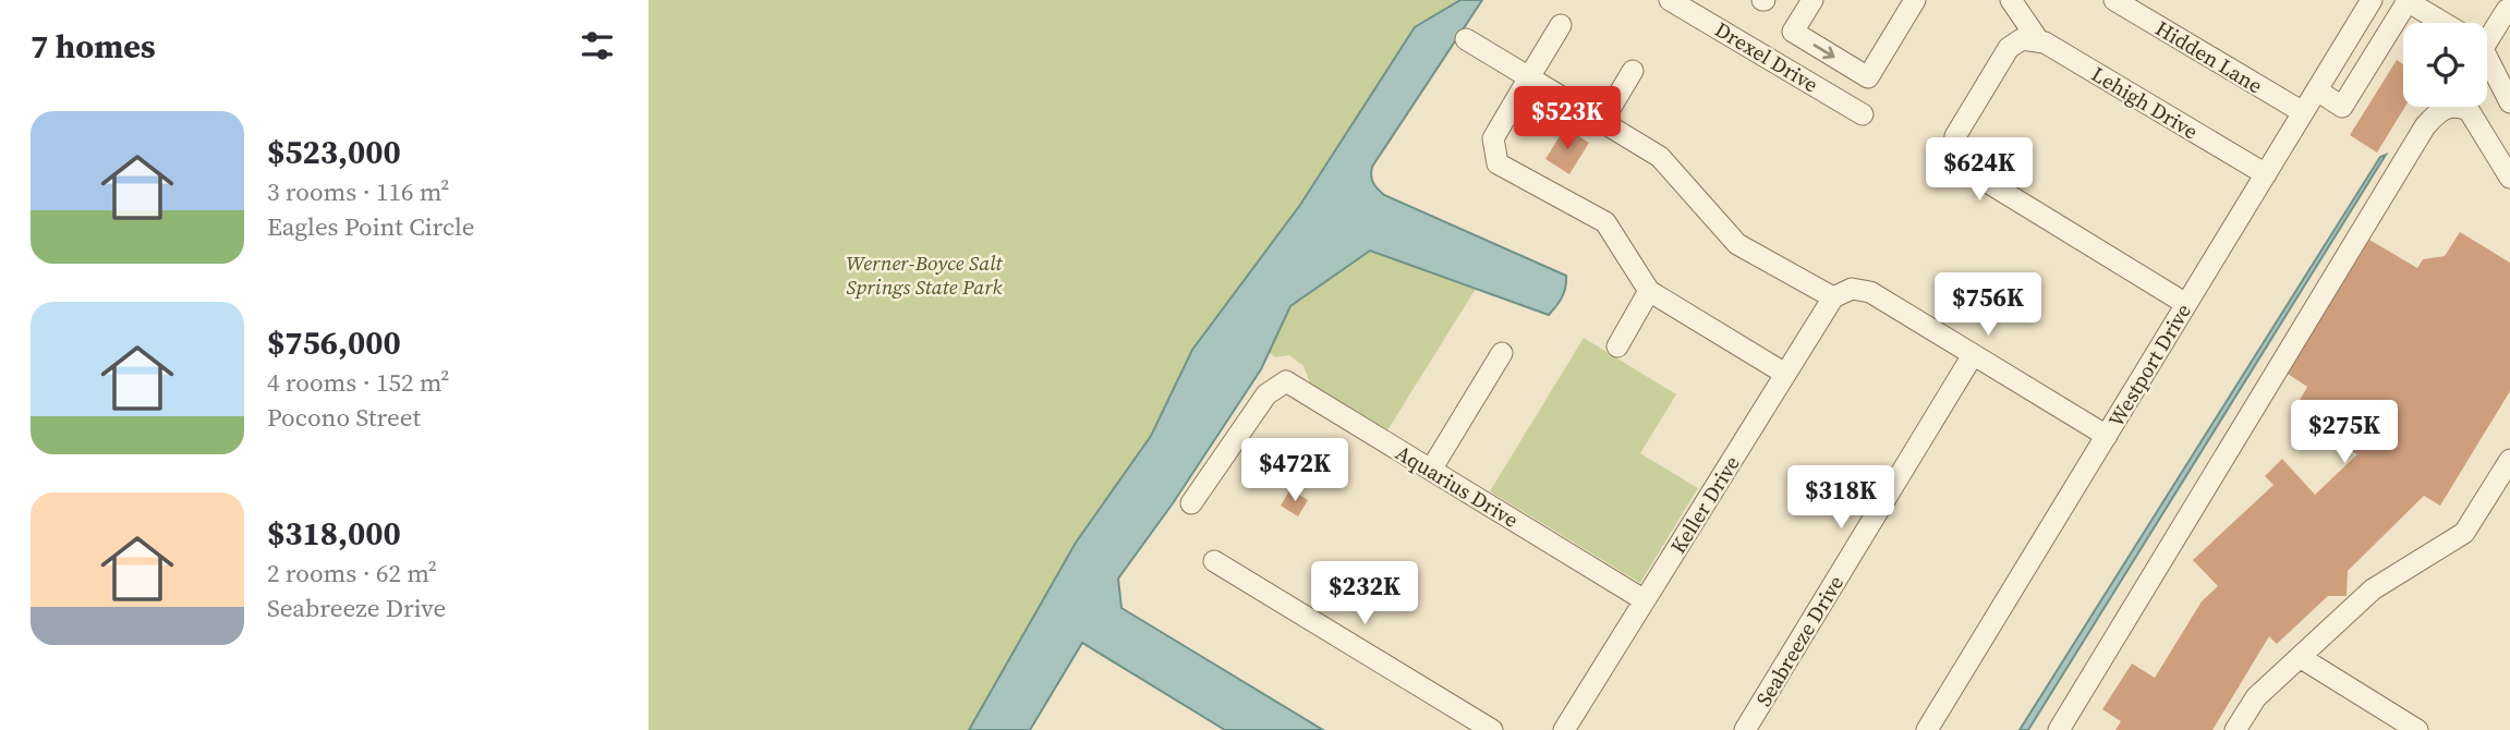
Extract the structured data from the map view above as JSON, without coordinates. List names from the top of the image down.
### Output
{
  "streets": {
    "street": [
      "Drexel Drive",
      "Hidden Lane",
      "Lehigh Drive",
      "Westport Drive",
      "Aquarius Drive",
      "Keller Drive",
      "Seabreeze Drive"
    ]
  },
  "crossings": [
    ["Hidden Lane", "Westport Drive"],
    ["Lehigh Drive", "Westport Drive"],
    ["Aquarius Drive", "Keller Drive"]
  ],
  "parks": ["Werner-Boyce Salt Springs State Park"],
  "page": {
    "heading": "7 homes",
    "price": [
      "$523K",
      "$624K",
      "$756K",
      "$275K",
      "$472K",
      "$318K",
      "$232K"
    ],
    "list": [
      {
        "name": "$523,000",
        "note": "3 rooms · 116 m² · Eagles Point Circle"
      },
      {
        "name": "$756,000",
        "note": "4 rooms · 152 m² · Pocono Street"
      },
      {
        "name": "$318,000",
        "note": "2 rooms · 62 m² · Seabreeze Drive"
      }
    ]
  }
}
